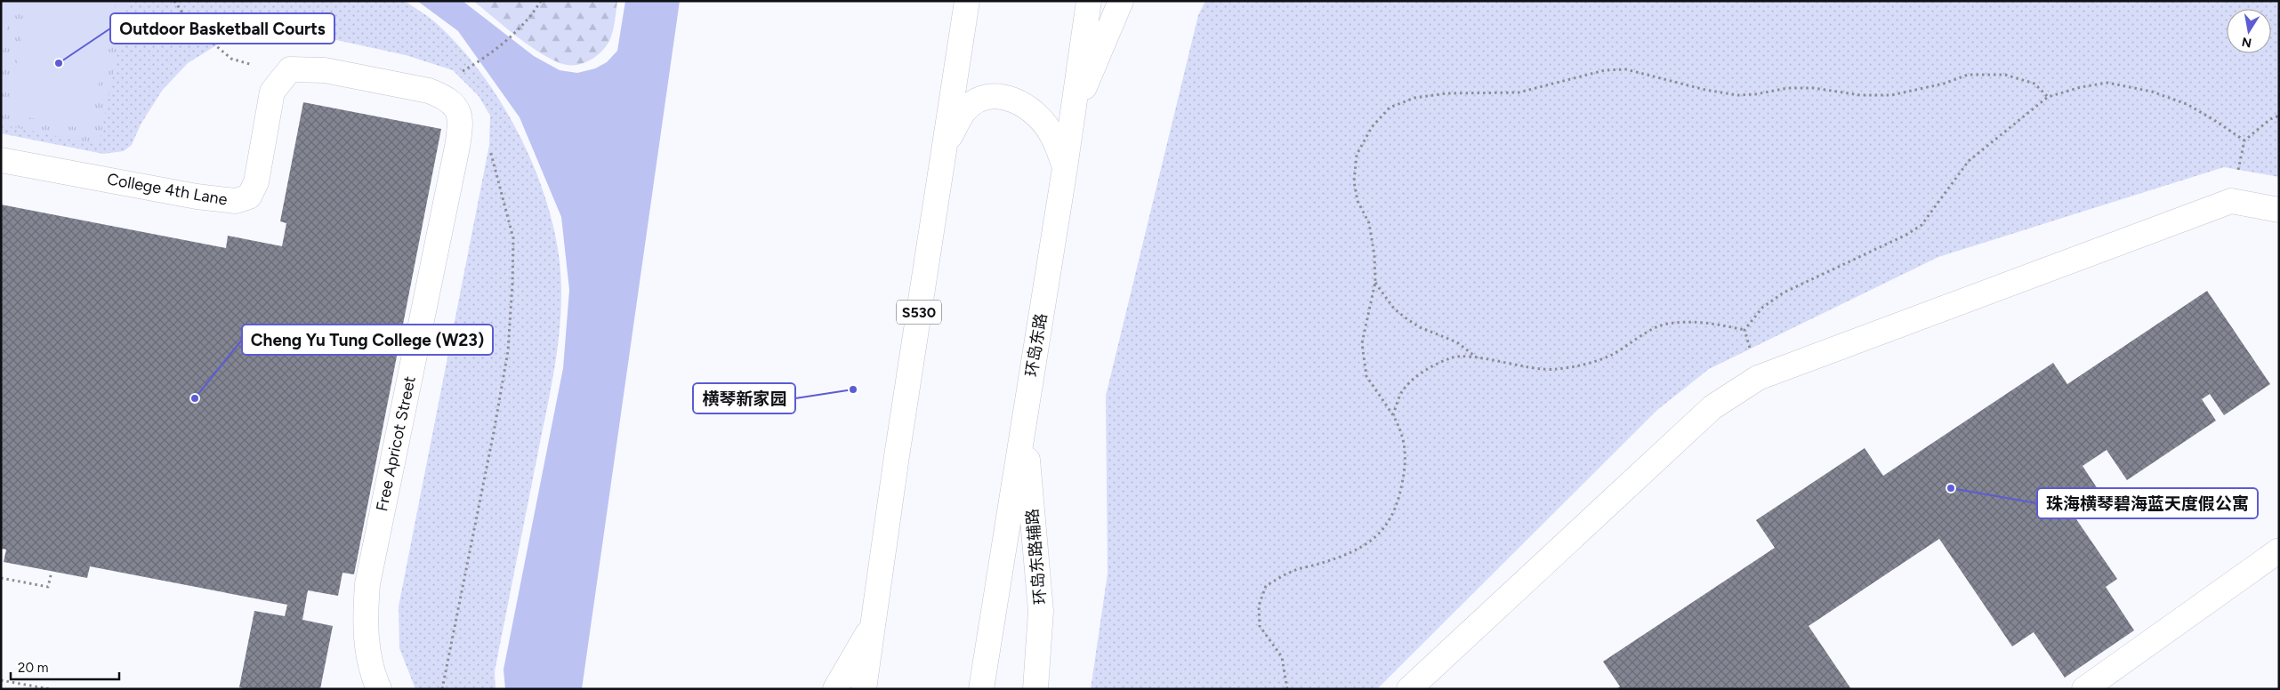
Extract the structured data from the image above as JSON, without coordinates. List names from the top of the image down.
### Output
{
  "streets": {
    "street": [
      "College 4th Lane",
      "S530",
      "环岛东路",
      "Free Apricot Street",
      "环岛东路辅路"
    ]
  },
  "crossings": [
    ["College 4th Lane", "Free Apricot Street"],
    ["环岛东路", "环岛东路辅路"]
  ],
  "places": [
    "Outdoor Basketball Courts",
    "横琴新家园",
    "Cheng Yu Tung College (W23)",
    "珠海横琴碧海蓝天度假公寓"
  ],
  "scale_bar": "20 m",
  "north": "bottom"
}
